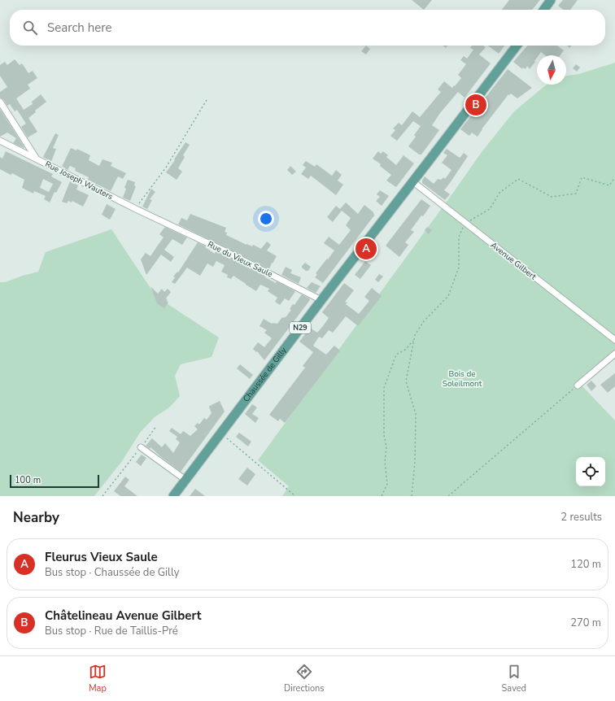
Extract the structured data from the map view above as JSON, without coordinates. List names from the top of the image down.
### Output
{
  "streets": {
    "main road": ["N29", "Chaussée de Gilly"],
    "street": ["Rue Joseph Wauters", "Rue du Vieux Saule", "Avenue Gilbert"]
  },
  "crossings": [
    ["Rue Joseph Wauters", "Rue du Vieux Saule"],
    ["Rue du Vieux Saule", "Chaussée de Gilly"],
    ["Avenue Gilbert", "Chaussée de Gilly"]
  ],
  "parks": ["Bois de Soleilmont"],
  "scale_bar": "100 m",
  "north": "bottom",
  "page": {
    "search": "Search here",
    "pins": ["B", "A"],
    "scale": "100 m",
    "heading": ["Nearby", "2 results"],
    "list": [
      {
        "mark": "A",
        "name": "Fleurus Vieux Saule",
        "note": "Bus stop · Chaussée de Gilly",
        "value": "120 m"
      },
      {
        "mark": "B",
        "name": "Châtelineau Avenue Gilbert",
        "note": "Bus stop · Rue de Taillis-Pré",
        "value": "270 m"
      }
    ],
    "nav": ["Map", "Directions", "Saved"]
  }
}
